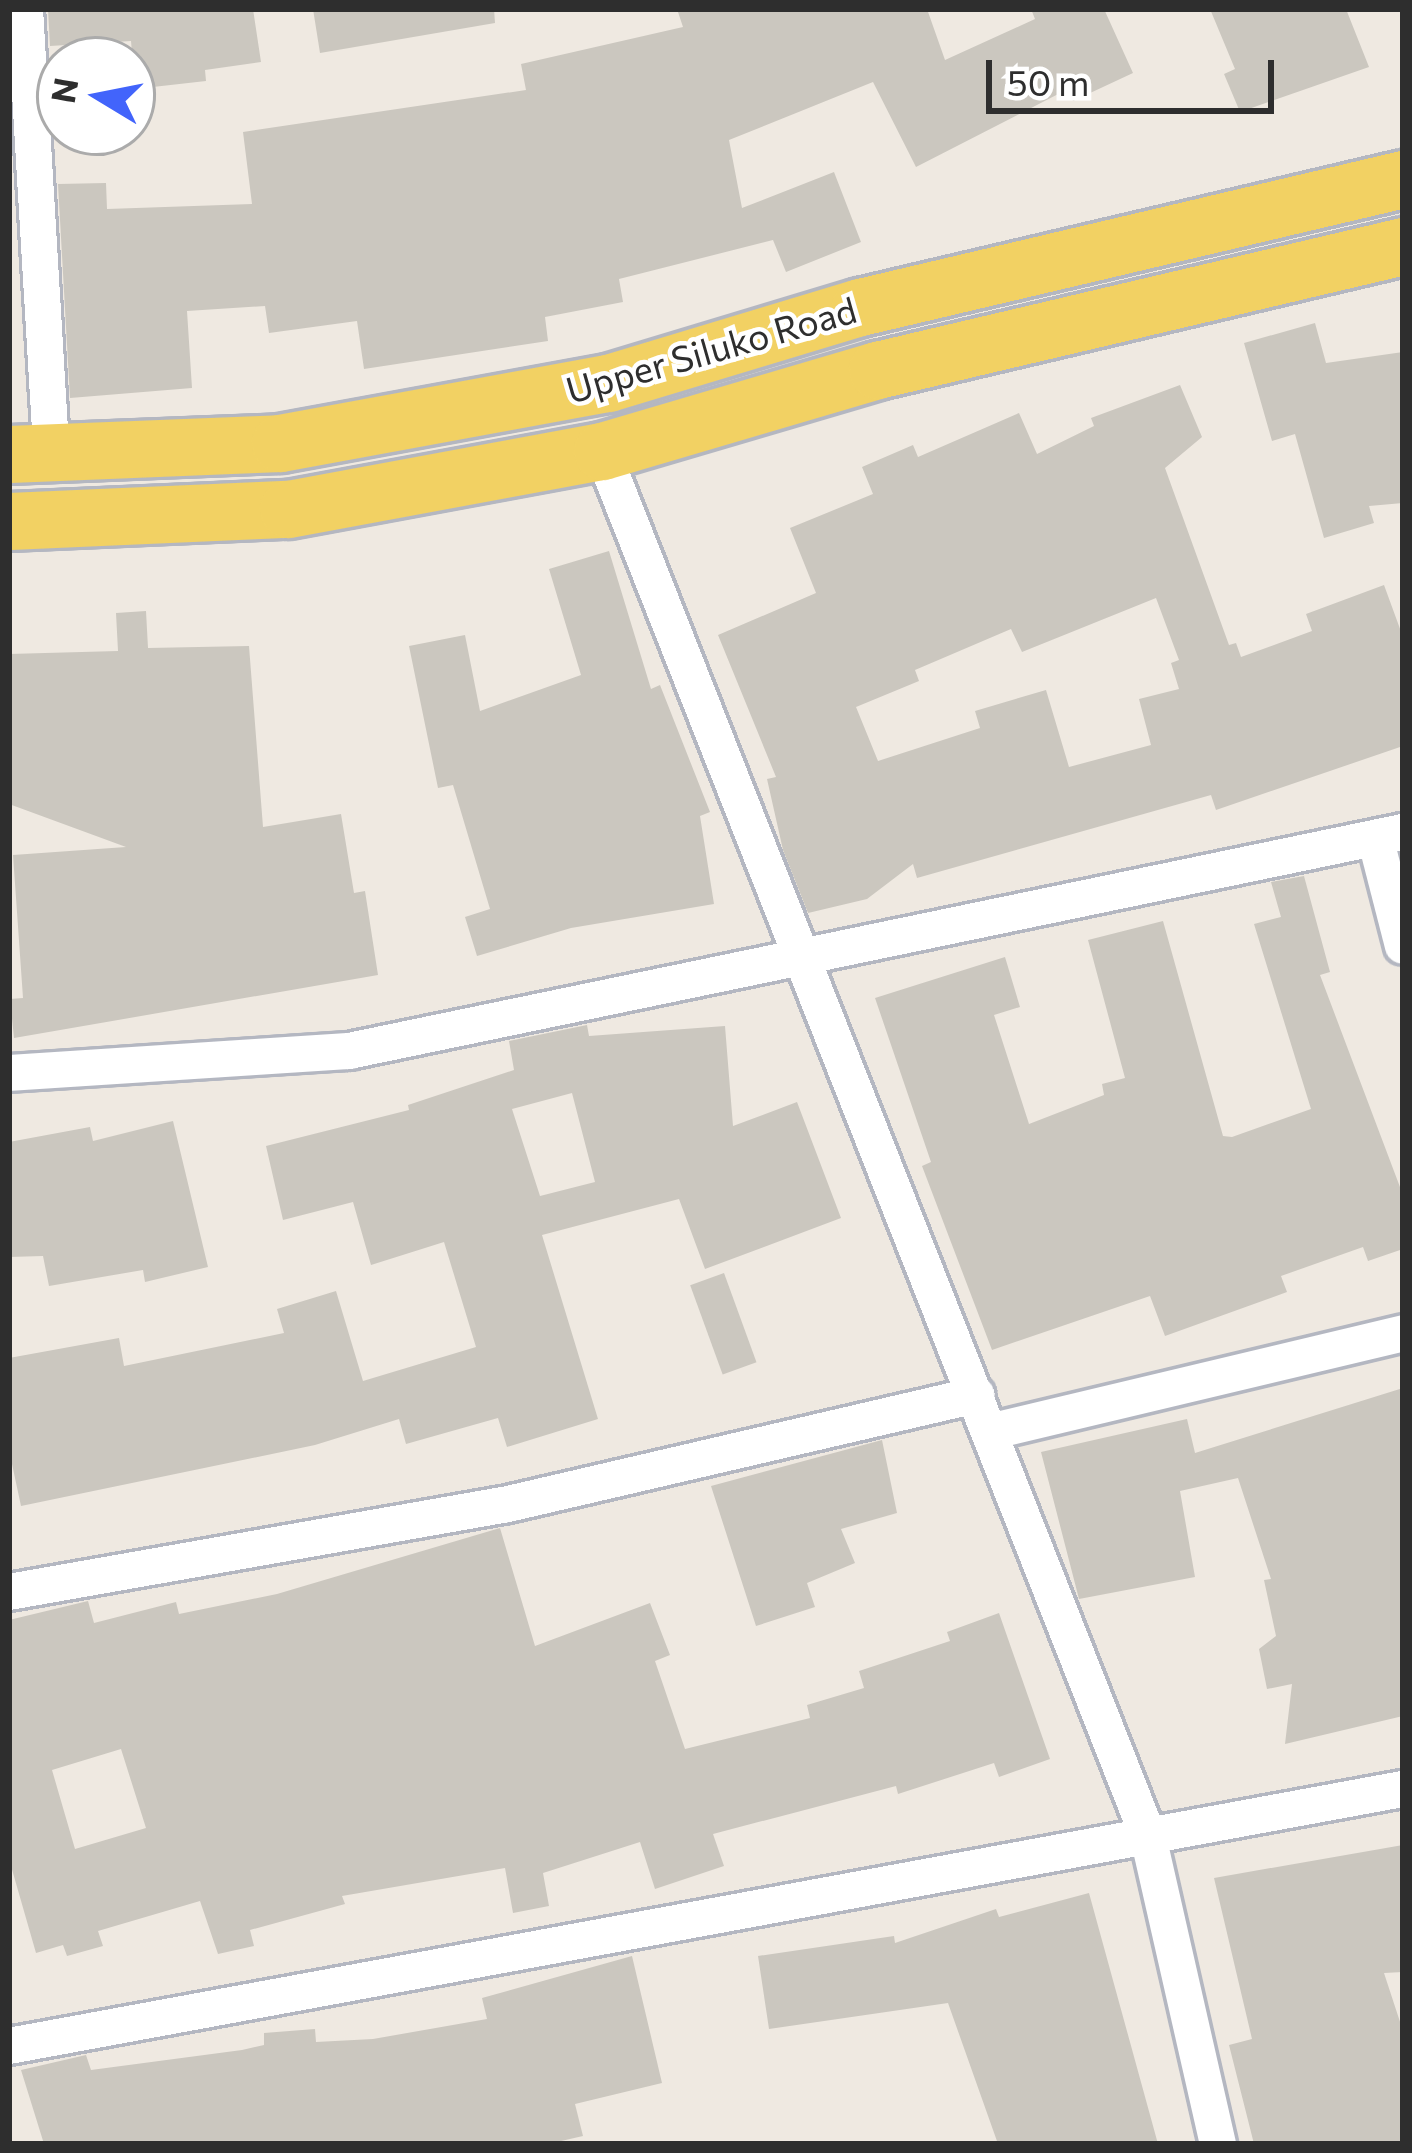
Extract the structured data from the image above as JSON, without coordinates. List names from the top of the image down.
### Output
{
  "streets": {
    "main road": ["Upper Siluko Road"]
  },
  "scale_bar": "50 m",
  "north": "left"
}
